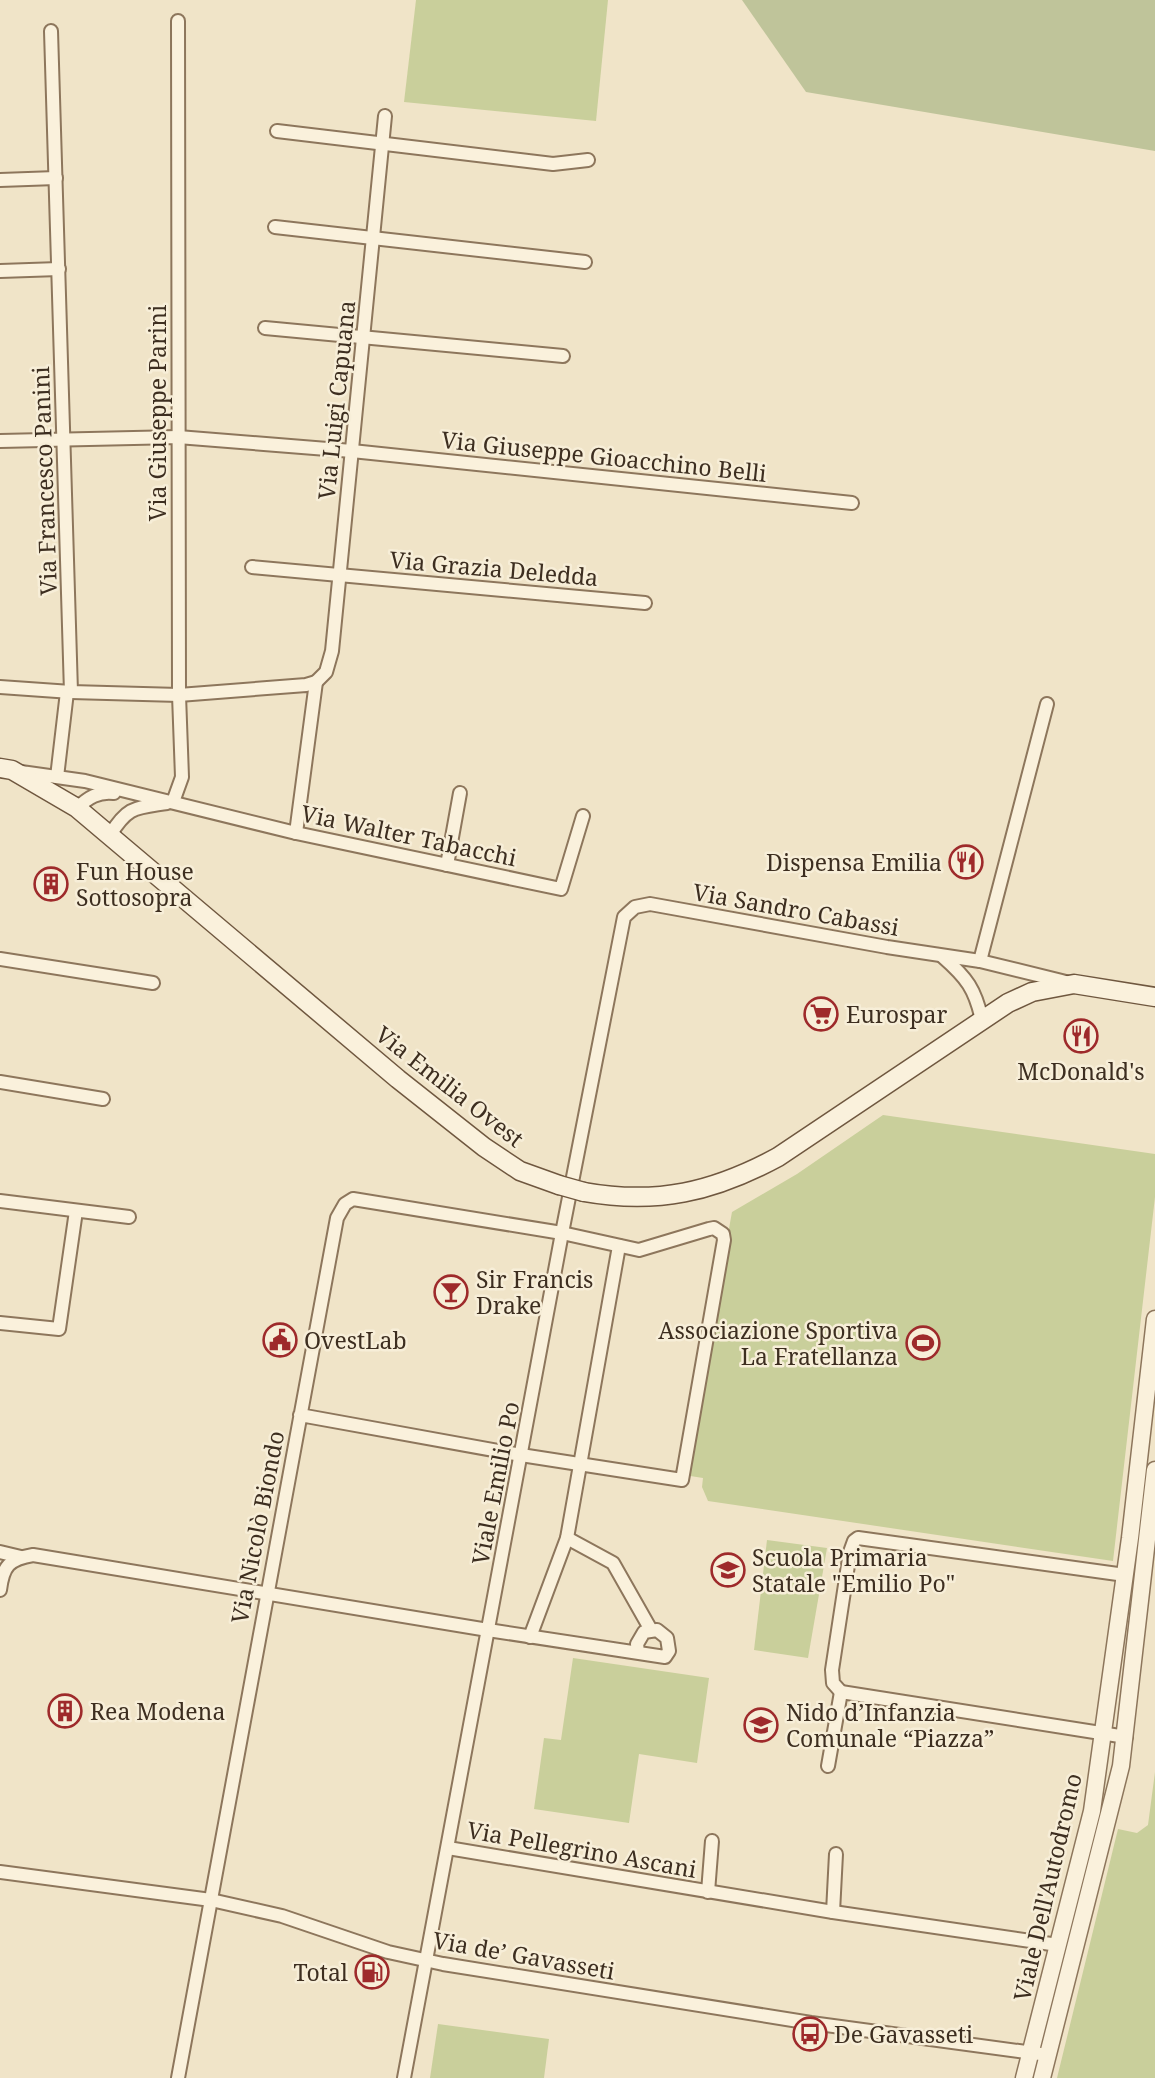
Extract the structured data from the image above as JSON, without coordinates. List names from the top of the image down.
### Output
{
  "streets": {
    "main road": ["Via Emilia Ovest"],
    "street": [
      "Via Luigi Capuana",
      "Via Giuseppe Parini",
      "Via Giuseppe Gioacchino Belli",
      "Via Francesco Panini",
      "Via Grazia Deledda",
      "Via Walter Tabacchi",
      "Via Sandro Cabassi",
      "Viale Emilio Po",
      "Via Nicolò Biondo",
      "Via Pellegrino Ascani",
      "Viale Dell'Autodromo",
      "Via de’ Gavasseti"
    ]
  },
  "crossings": [
    ["Via Luigi Capuana", "Via Giuseppe Gioacchino Belli"],
    ["Via Luigi Capuana", "Via Grazia Deledda"],
    ["Via Giuseppe Parini", "Via Giuseppe Gioacchino Belli"],
    ["Via Giuseppe Parini", "Via Walter Tabacchi"],
    ["Via Giuseppe Gioacchino Belli", "Via Francesco Panini"],
    ["Via Francesco Panini", "Via Walter Tabacchi"],
    ["Via Walter Tabacchi", "Via Emilia Ovest"],
    ["Via Sandro Cabassi", "Via Emilia Ovest"],
    ["Via Sandro Cabassi", "Viale Emilio Po"],
    ["Viale Emilio Po", "Via Nicolò Biondo"],
    ["Viale Emilio Po", "Via Pellegrino Ascani"],
    ["Viale Emilio Po", "Via de’ Gavasseti"],
    ["Via Nicolò Biondo", "Via de’ Gavasseti"],
    ["Via Pellegrino Ascani", "Viale Dell'Autodromo"],
    ["Viale Dell'Autodromo", "Via de’ Gavasseti"]
  ],
  "places": {
    "restaurant": ["Dispensa Emilia", "McDonald's"],
    "building": ["Fun House Sottosopra", "Rea Modena"],
    "supermarket": ["Eurospar"],
    "bar": ["Sir Francis Drake"],
    "public building": ["OvestLab"],
    "sports": ["Associazione Sportiva La Fratellanza"],
    "school or university": ["Scuola Primaria Statale \"Emilio Po\"", "Nido d’Infanzia Comunale “Piazza”"],
    "fuel station": ["Total"],
    "bus stop": ["De Gavasseti"]
  }
}
